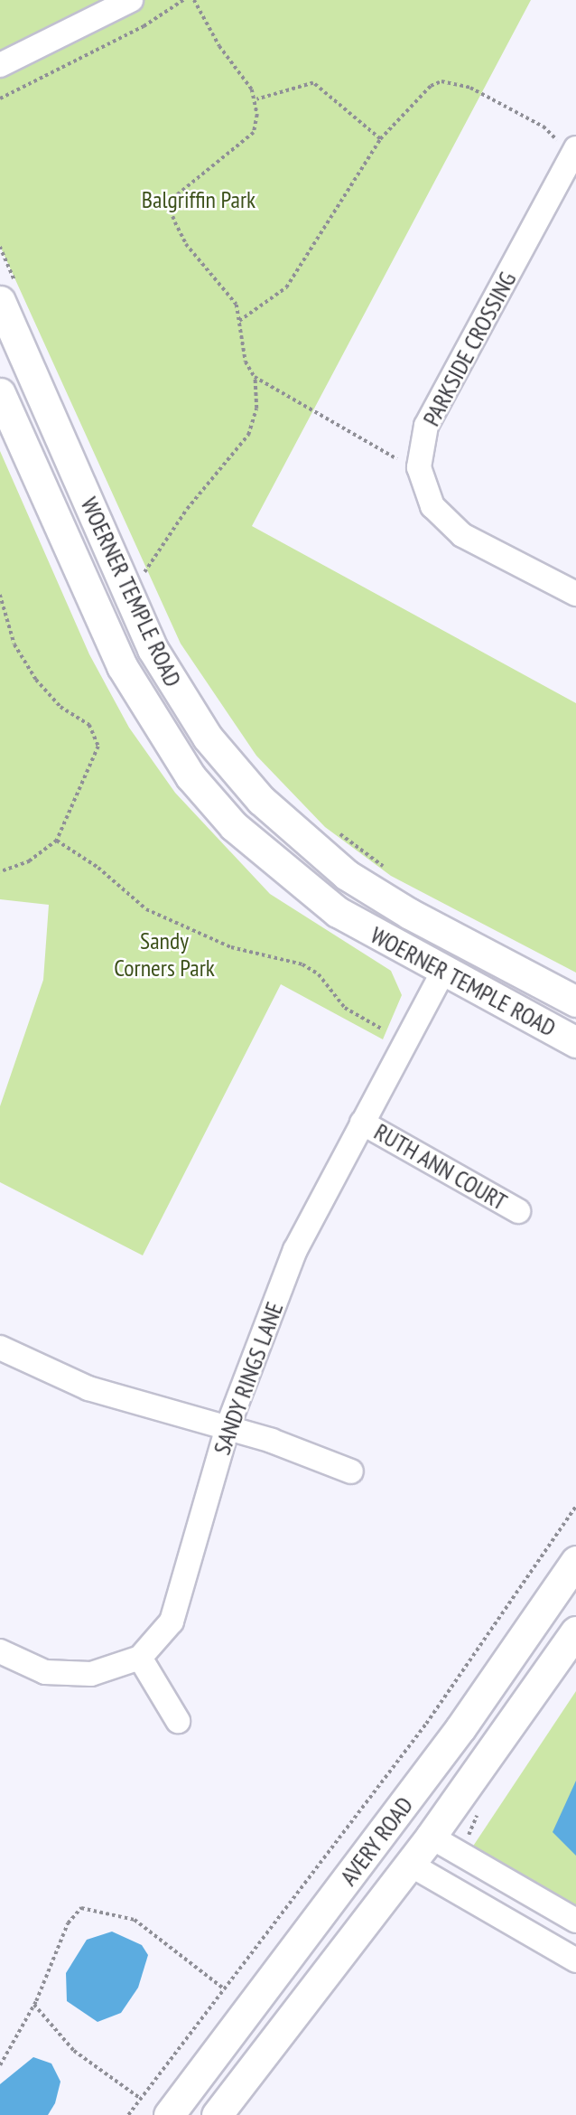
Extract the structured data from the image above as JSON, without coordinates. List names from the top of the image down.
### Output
{
  "streets": {
    "main road": ["WOERNER TEMPLE ROAD", "AVERY ROAD"],
    "street": ["PARKSIDE CROSSING", "RUTH ANN COURT", "SANDY RINGS LANE"]
  },
  "crossings": [
    ["WOERNER TEMPLE ROAD", "SANDY RINGS LANE"],
    ["RUTH ANN COURT", "SANDY RINGS LANE"]
  ],
  "parks": ["Balgriffin Park", "Sandy Corners Park"]
}
